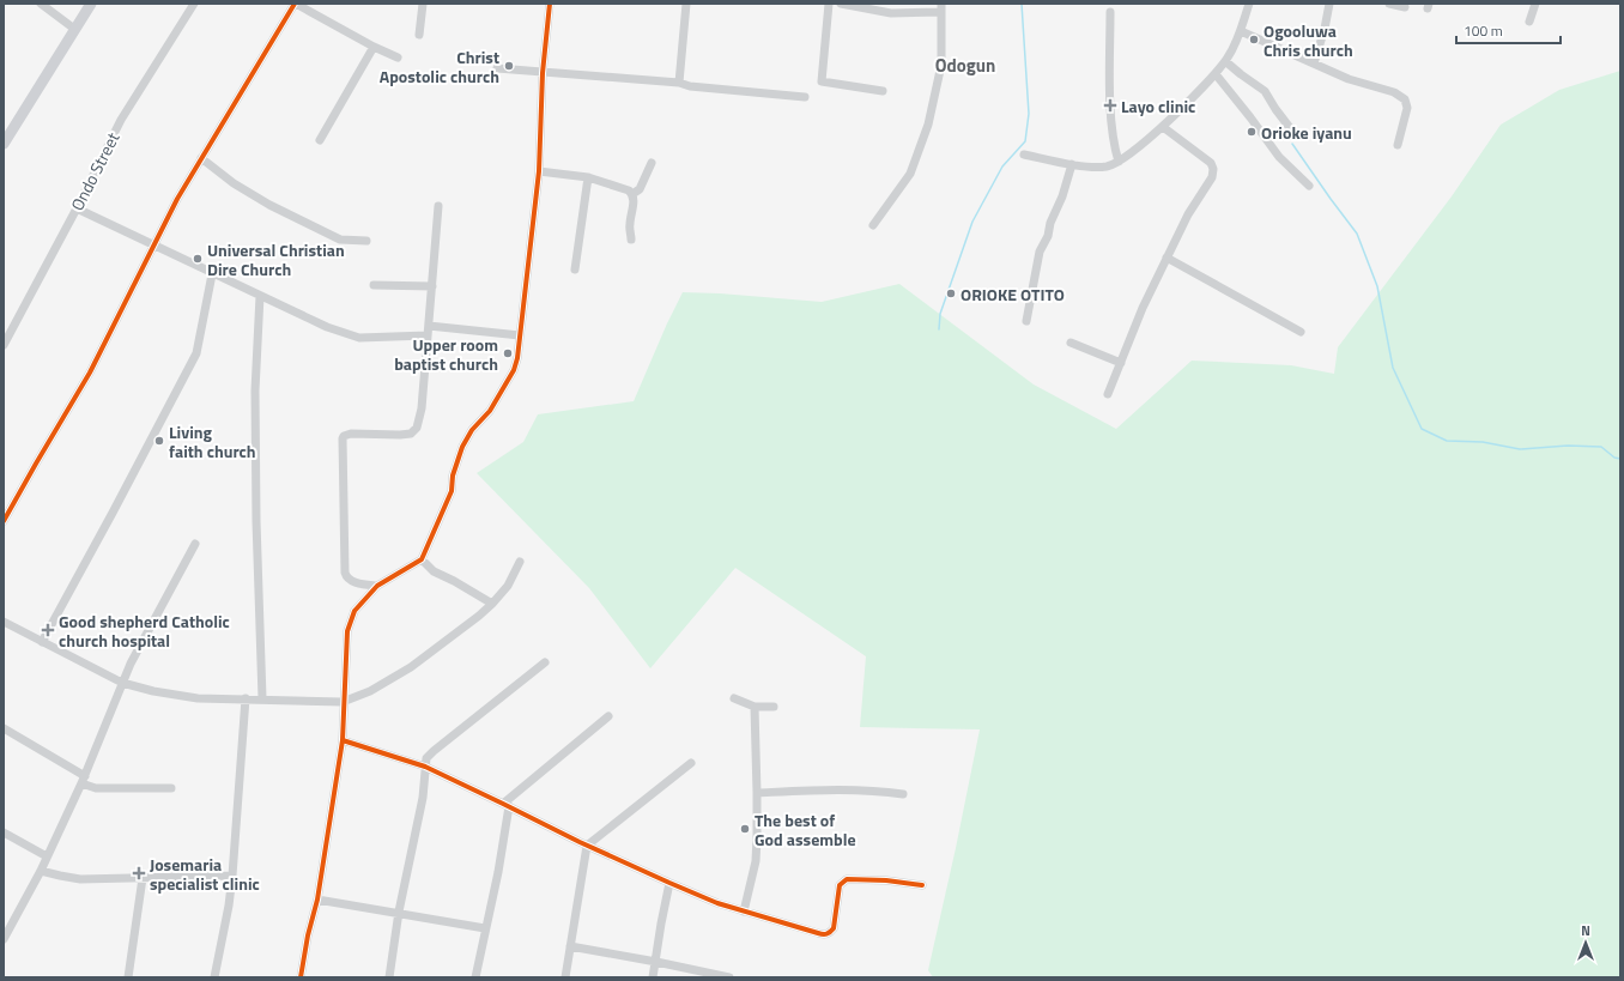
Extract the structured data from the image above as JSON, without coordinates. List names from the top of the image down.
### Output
{
  "streets": {
    "street": ["Ondo Street"]
  },
  "districts": ["Odogun"],
  "places": {
    "other": [
      "Ogooluwa Chris church",
      "Christ Apostolic church",
      "Orioke iyanu",
      "Universal Christian Dire Church",
      "ORIOKE OTITO",
      "Upper room baptist church",
      "Living faith church",
      "The best of God assemble"
    ],
    "health": ["Layo clinic", "Good shepherd Catholic church hospital", "Josemaria specialist clinic"]
  },
  "scale_bar": "100 m",
  "north": "top"
}
